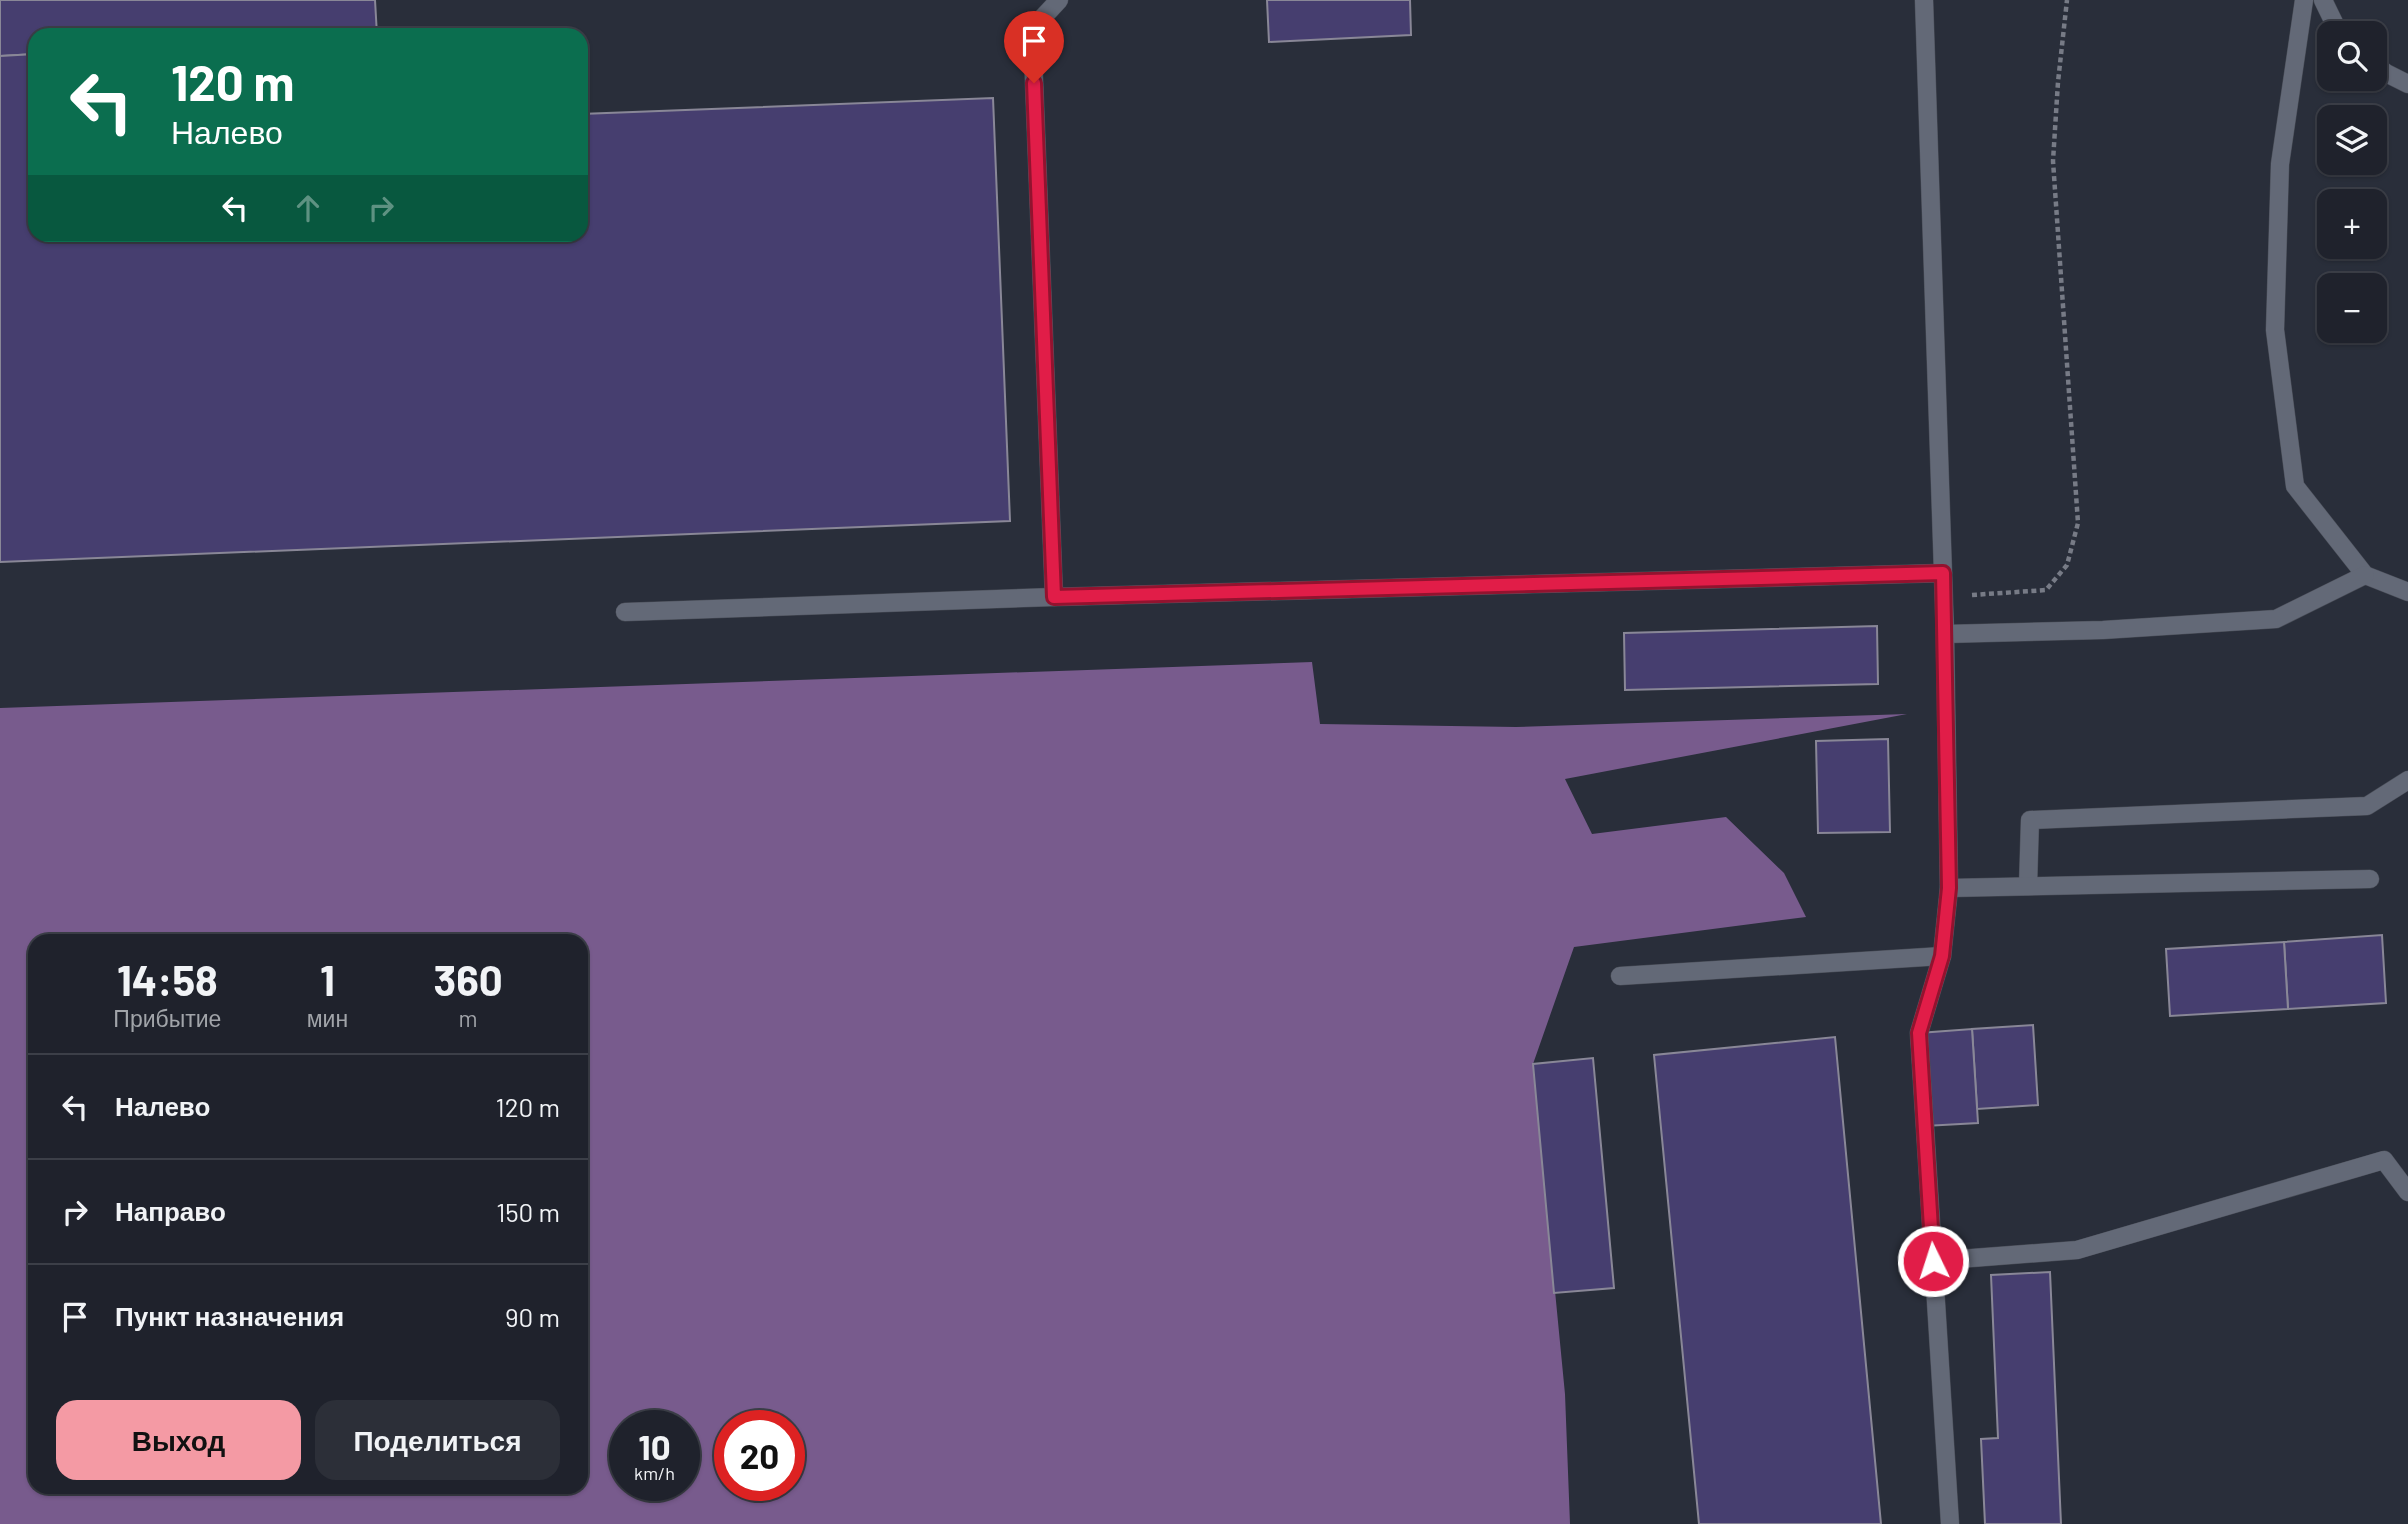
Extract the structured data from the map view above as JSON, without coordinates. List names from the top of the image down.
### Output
{
  "page": {
    "map_buttons": ["+", "−"],
    "turn": ["120 m", "Налево"],
    "eta": [
      "14:58",
      "Прибытие",
      "1",
      "мин",
      "360",
      "m"
    ],
    "list": [
      {
        "name": "Налево",
        "value": "120 m"
      },
      {
        "name": "Направо",
        "value": "150 m"
      },
      {
        "name": "Пункт назначения",
        "value": "90 m"
      }
    ],
    "buttons": ["Выход", "Поделиться"],
    "speed": "10 km/h",
    "limit": "20"
  }
}
